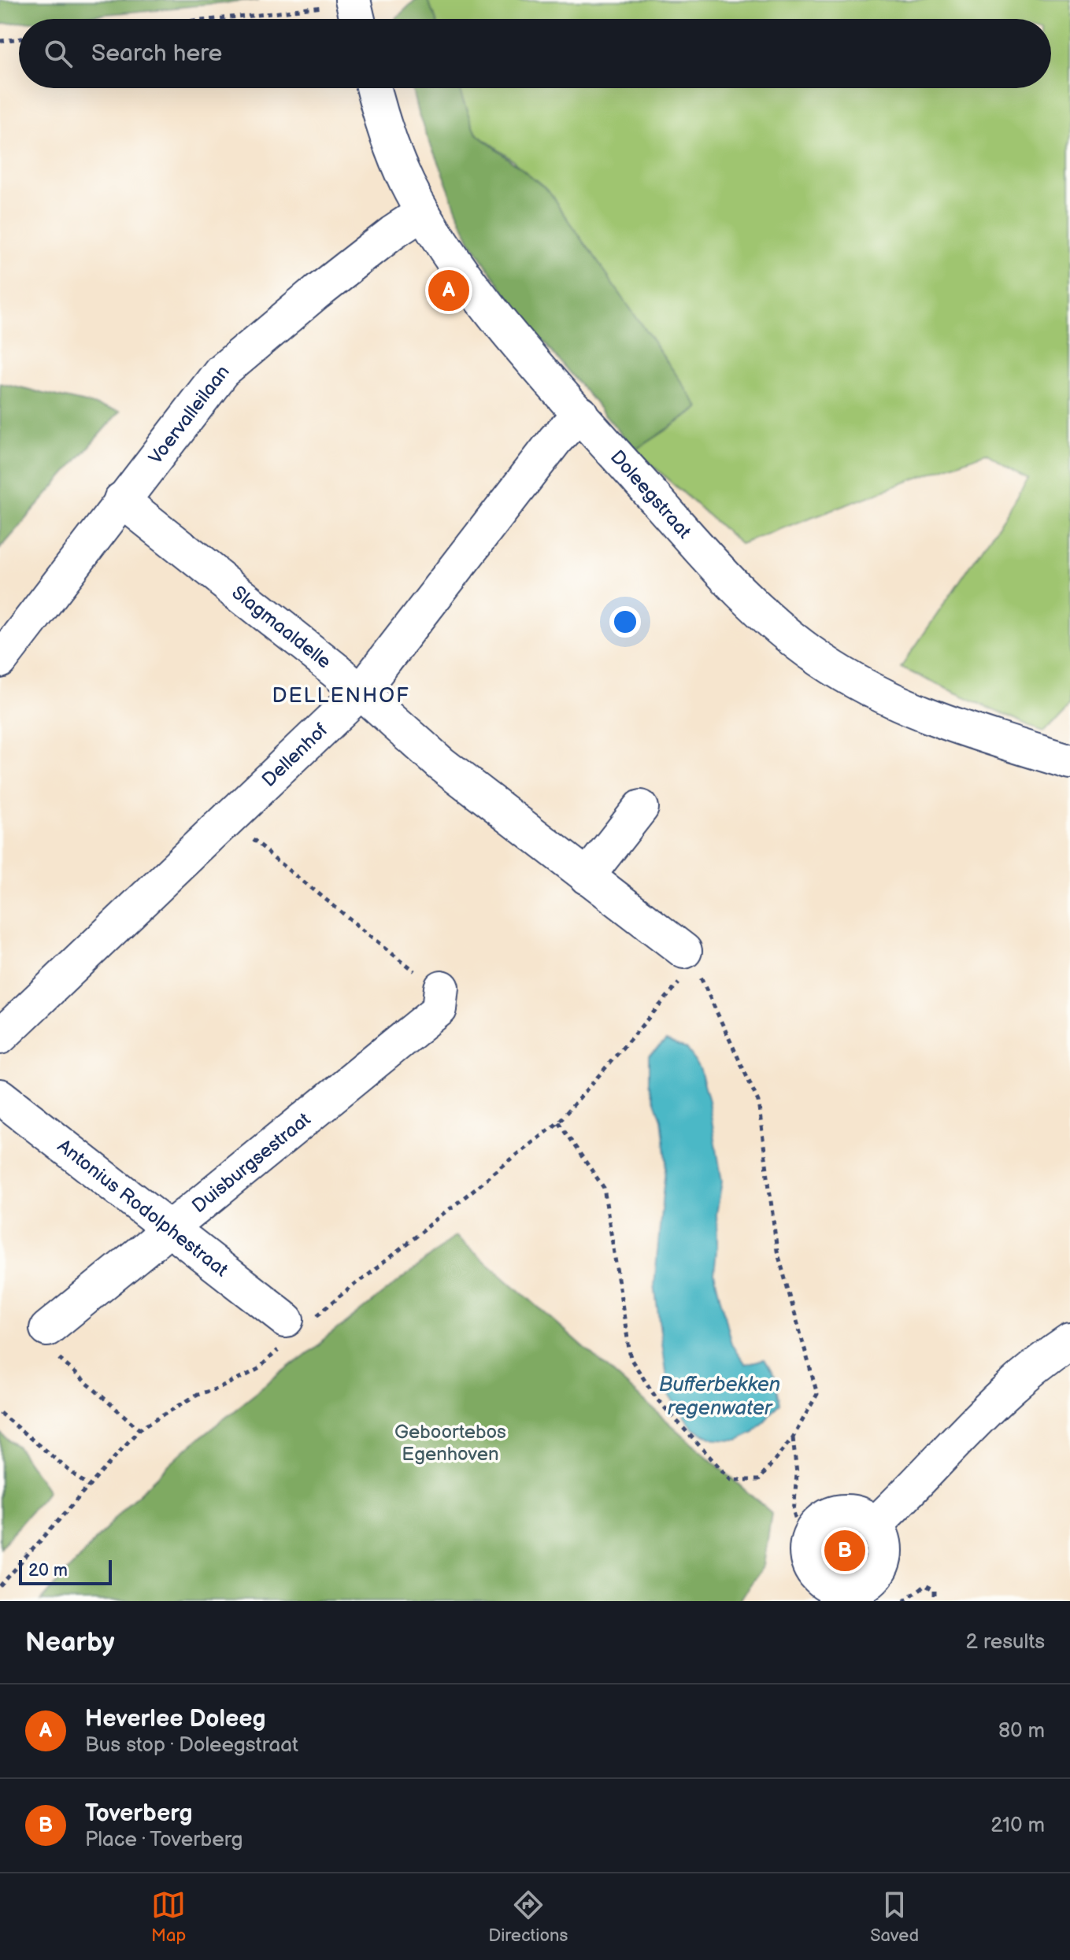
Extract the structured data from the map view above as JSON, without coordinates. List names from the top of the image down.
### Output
{
  "streets": {
    "street": [
      "Voervalleilaan",
      "Doleegstraat",
      "Slagmaaldelle",
      "Dellenhof",
      "Duisburgsestraat",
      "Antonius Rodolphestraat"
    ]
  },
  "crossings": [
    ["Voervalleilaan", "Doleegstraat"],
    ["Voervalleilaan", "Slagmaaldelle"],
    ["Doleegstraat", "Dellenhof"],
    ["Slagmaaldelle", "Dellenhof"],
    ["Duisburgsestraat", "Antonius Rodolphestraat"]
  ],
  "districts": ["DELLENHOF"],
  "water": ["Bufferbekken regenwater"],
  "parks": ["Geboortebos Egenhoven"],
  "scale_bar": "20 m",
  "page": {
    "search": "Search here",
    "pins": ["A", "B"],
    "scale": "20 m",
    "heading": ["Nearby", "2 results"],
    "list": [
      {
        "mark": "A",
        "name": "Heverlee Doleeg",
        "note": "Bus stop · Doleegstraat",
        "value": "80 m"
      },
      {
        "mark": "B",
        "name": "Toverberg",
        "note": "Place · Toverberg",
        "value": "210 m"
      }
    ],
    "nav": ["Map", "Directions", "Saved"]
  }
}
